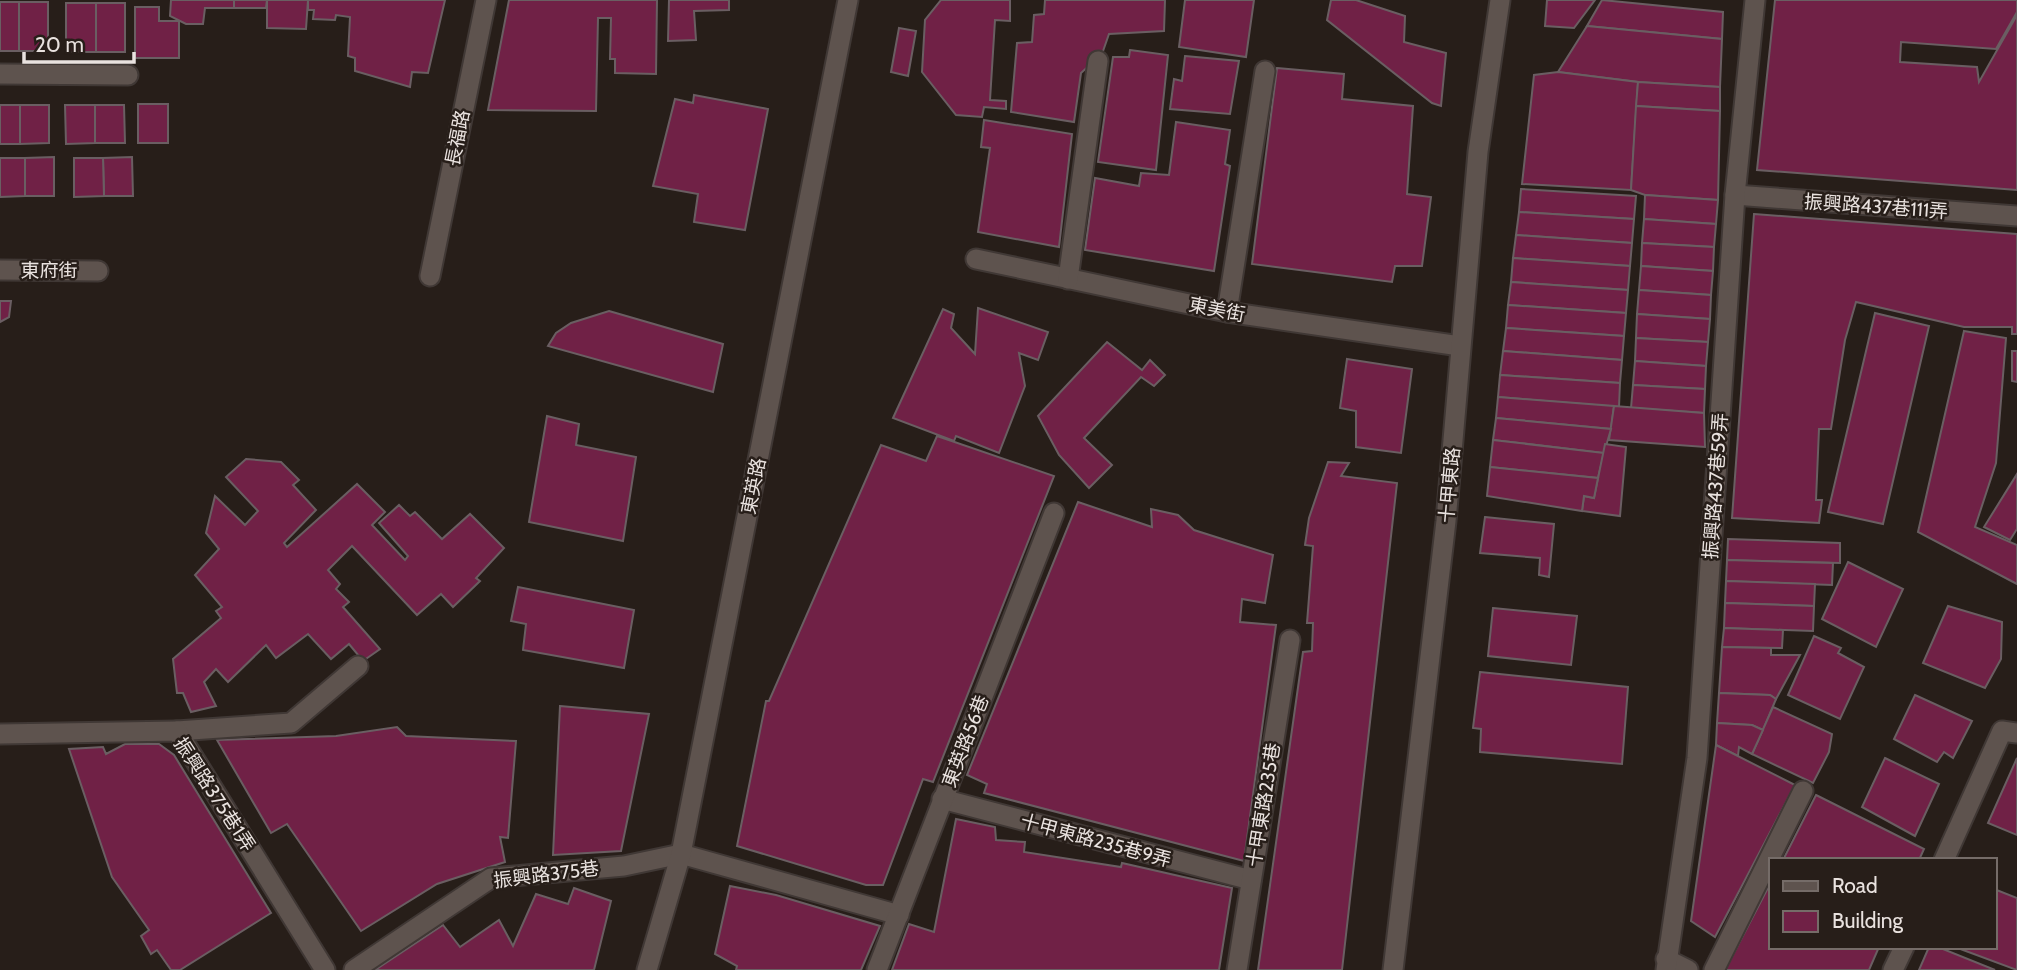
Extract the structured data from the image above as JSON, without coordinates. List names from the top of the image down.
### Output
{
  "streets": {
    "street": [
      "長福路",
      "振興路437巷111弄",
      "東府街",
      "東美街",
      "十甲東路",
      "東英路",
      "振興路437巷59弄",
      "東英路56巷",
      "振興路375巷1弄",
      "十甲東路235巷",
      "十甲東路235巷9弄",
      "振興路375巷"
    ]
  },
  "crossings": [
    ["振興路437巷111弄", "振興路437巷59弄"],
    ["東美街", "十甲東路"],
    ["東英路", "振興路375巷"],
    ["東英路56巷", "十甲東路235巷9弄"],
    ["十甲東路235巷", "十甲東路235巷9弄"]
  ],
  "legend": ["Road", "Building"],
  "scale_bar": "20 m"
}
